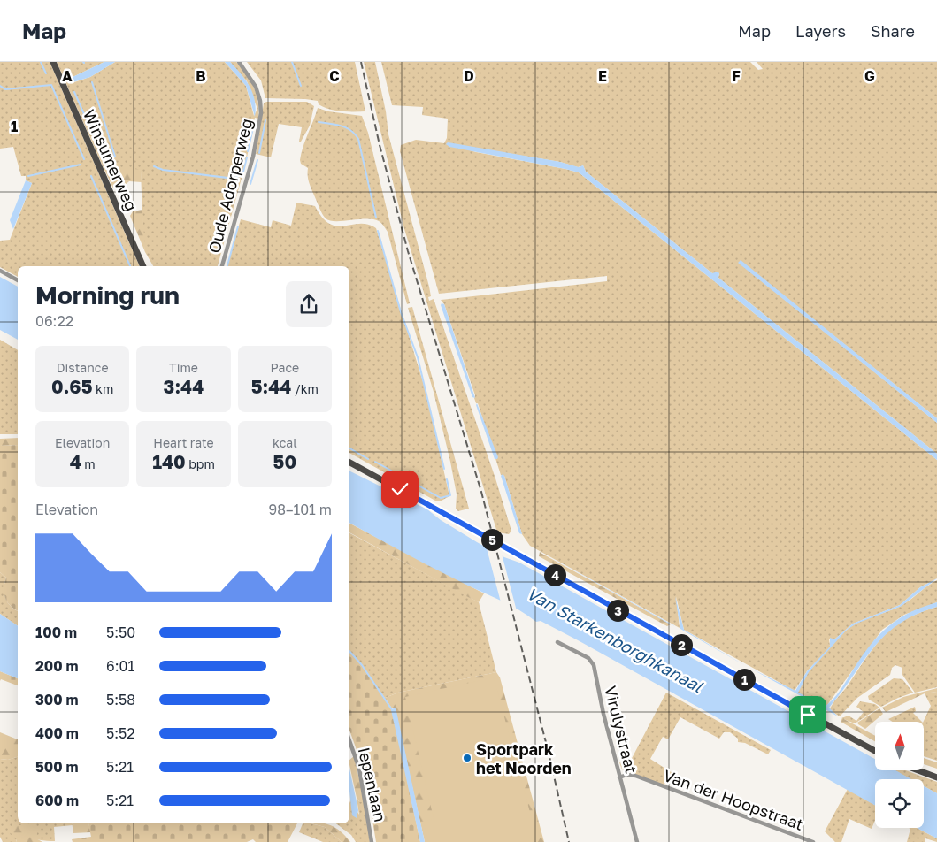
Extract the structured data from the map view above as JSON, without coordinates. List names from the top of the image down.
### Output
{
  "streets": {
    "main road": ["Winsumerweg"],
    "street": [
      "Oude Adorperweg",
      "Virulystraat",
      "Iepenlaan",
      "Van der Hoopstraat"
    ]
  },
  "crossings": [
    ["Virulystraat", "Van der Hoopstraat"]
  ],
  "water": ["Van Starkenborghkanaal"],
  "places": ["Sportpark het Noorden"],
  "north": "top",
  "page": {
    "header": "Map",
    "nav": ["Map", "Layers", "Share"],
    "heading": ["Morning run", "06:22"],
    "stats": [
      ["Distance", "0.65 km"],
      ["Time", "3:44"],
      ["Pace", "5:44 /km"],
      ["Elevation", "4 m"],
      ["Heart rate", "140 bpm"],
      ["kcal", "50"]
    ],
    "chart": ["Elevation", "98–101 m"],
    "pins": [
      "5",
      "4",
      "3",
      "2",
      "1"
    ],
    "list": [
      {
        "name": "100 m",
        "note": "5:50"
      },
      {
        "name": "200 m",
        "note": "6:01"
      },
      {
        "name": "300 m",
        "note": "5:58"
      },
      {
        "name": "400 m",
        "note": "5:52"
      },
      {
        "name": "500 m",
        "note": "5:21"
      },
      {
        "name": "600 m",
        "note": "5:21"
      }
    ]
  },
  "grid": {
    "columns": [
      "A",
      "B",
      "C",
      "D",
      "E",
      "F",
      "G"
    ],
    "rows": ["1"]
  }
}
